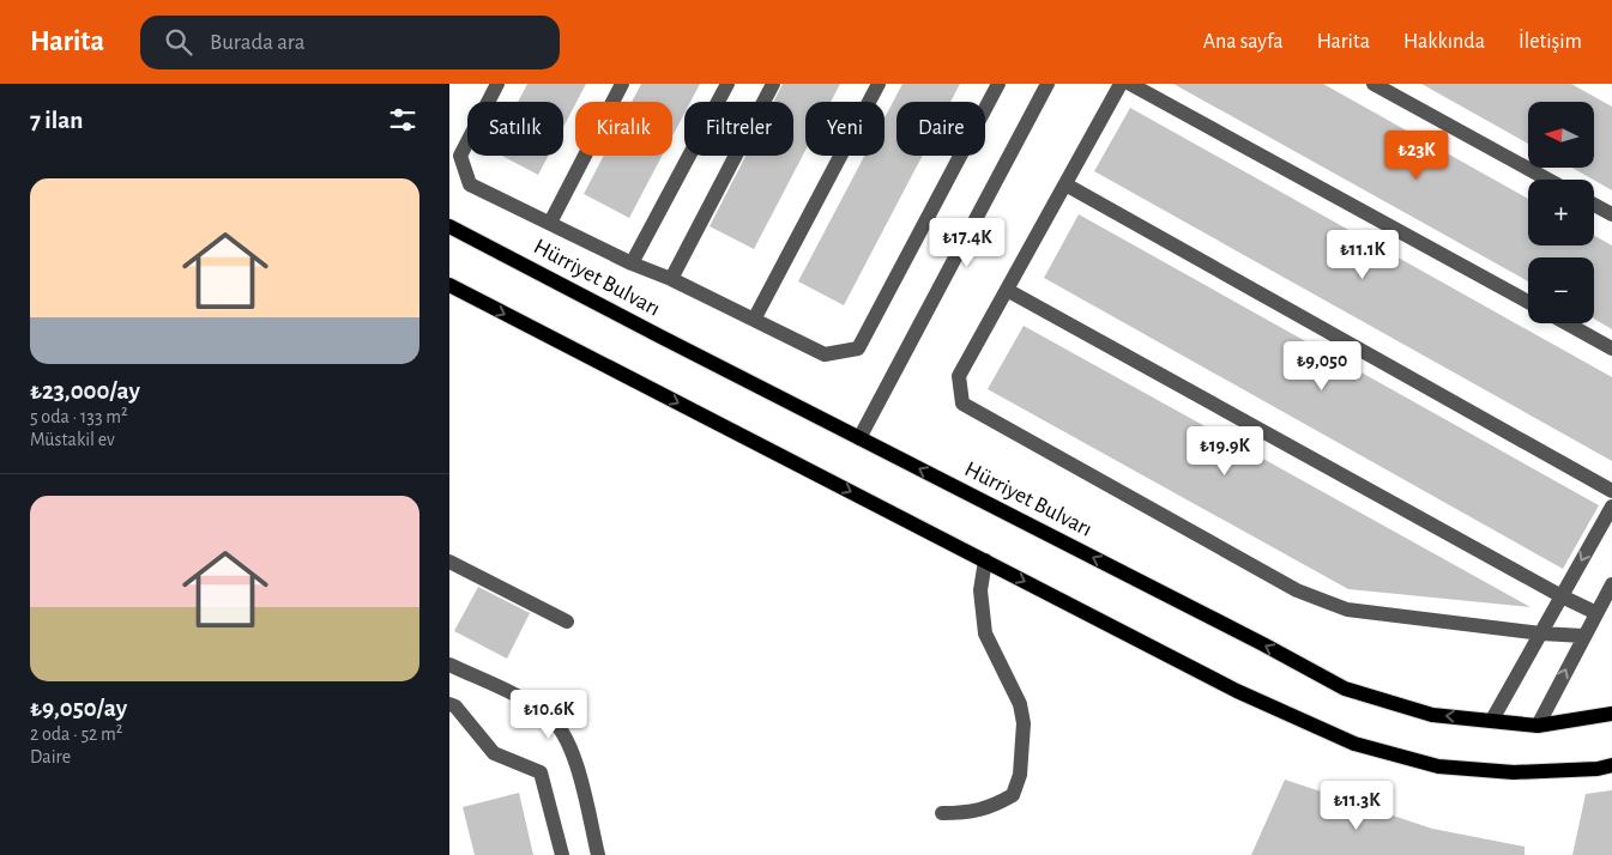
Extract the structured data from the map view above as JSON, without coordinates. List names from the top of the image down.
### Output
{
  "streets": {
    "main road": ["Hürriyet Bulvarı"]
  },
  "north": "left",
  "page": {
    "header": "Harita",
    "search": "Burada ara",
    "nav": [
      "Ana sayfa",
      "Harita",
      "Hakkında",
      "İletişim"
    ],
    "heading": "7 ilan",
    "map_buttons": ["+", "−"],
    "chip": [
      "Satılık",
      "Kiralık",
      "Filtreler",
      "Yeni",
      "Daire"
    ],
    "price": [
      "₺23K",
      "₺17.4K",
      "₺11.1K",
      "₺9,050",
      "₺19.9K",
      "₺10.6K",
      "₺11.3K"
    ],
    "list": [
      {
        "name": "₺23,000/ay",
        "note": "5 oda · 133 m² · Müstakil ev"
      },
      {
        "name": "₺9,050/ay",
        "note": "2 oda · 52 m² · Daire"
      }
    ]
  }
}
